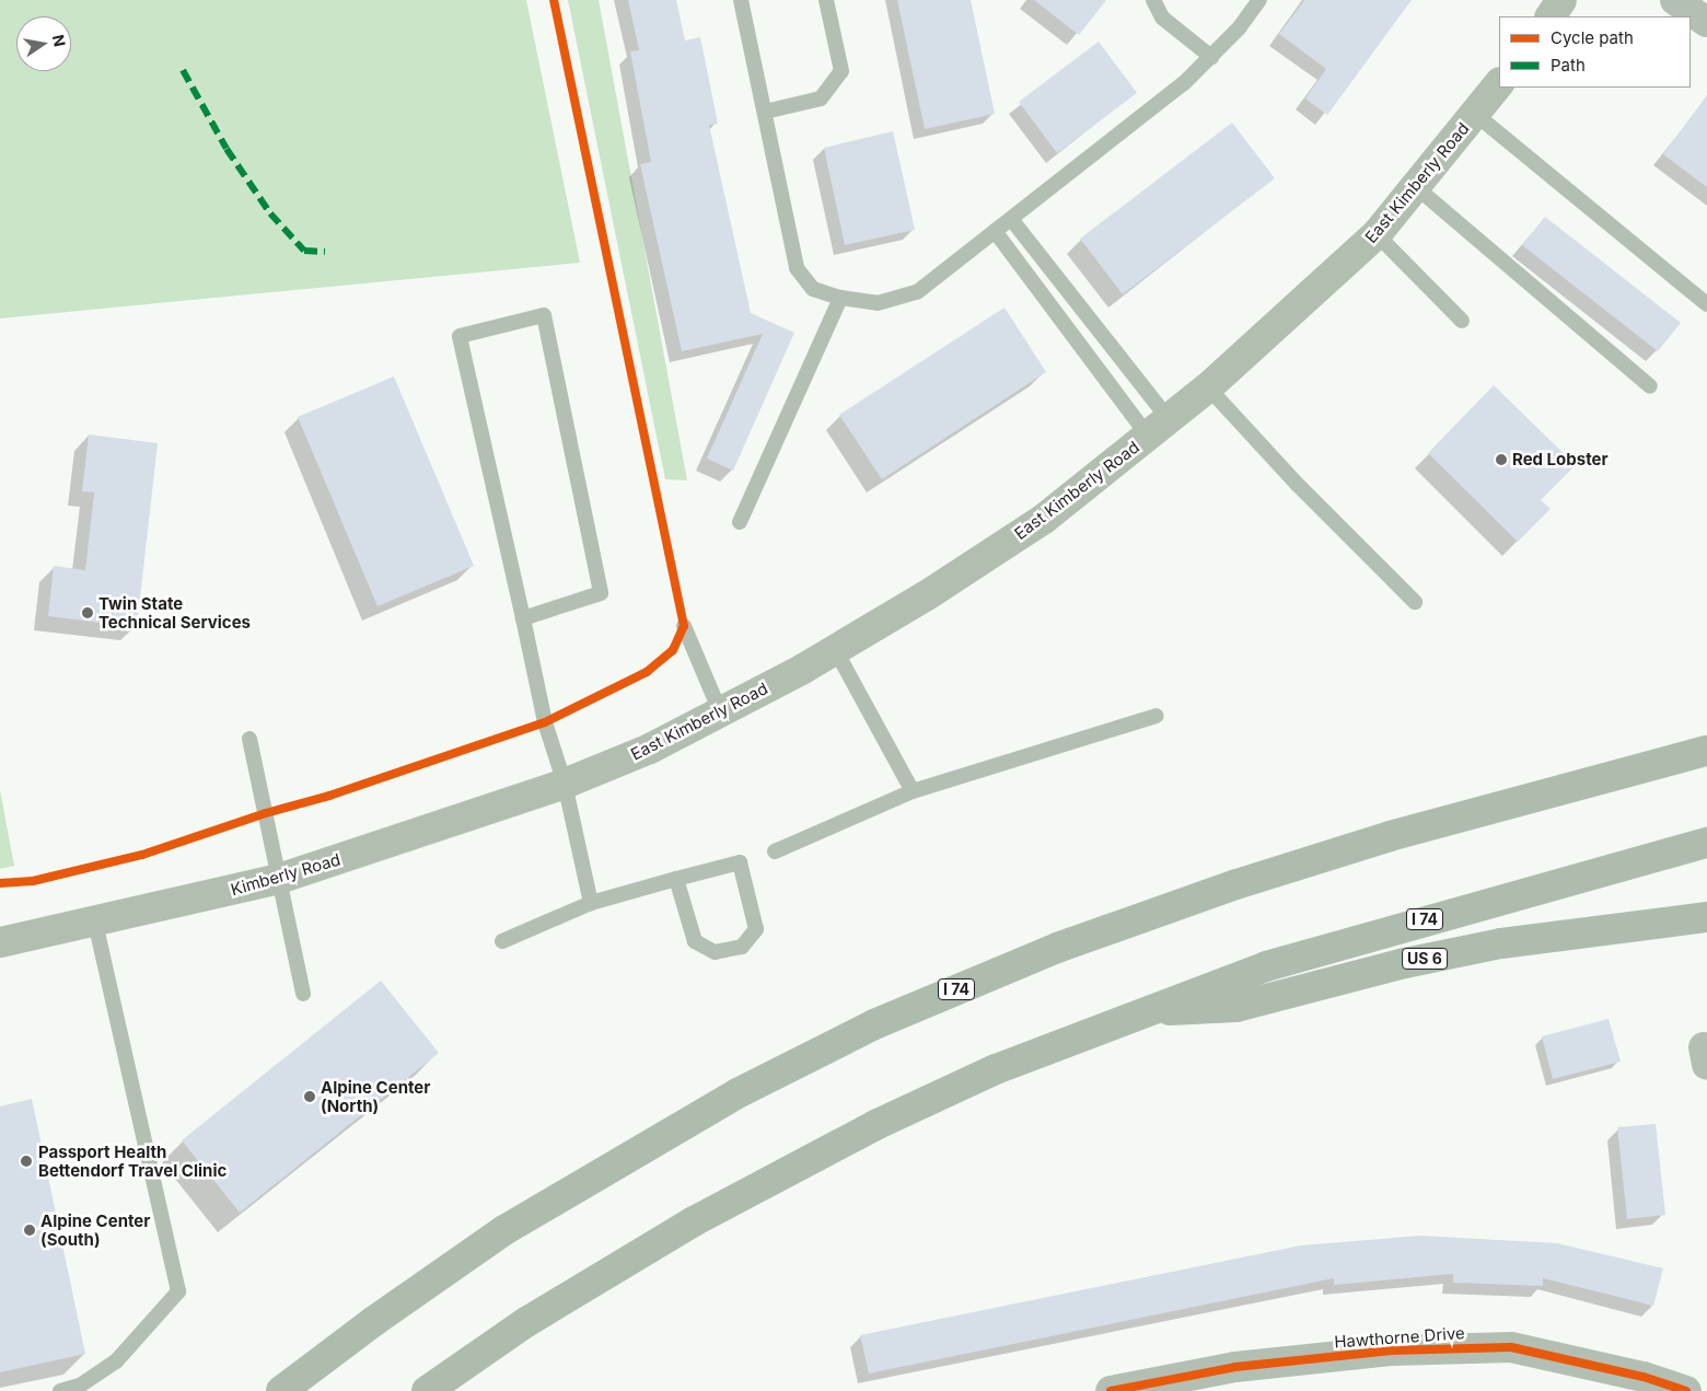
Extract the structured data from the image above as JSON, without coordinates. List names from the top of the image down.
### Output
{
  "streets": {
    "highway": ["I 74", "US 6"],
    "main road": ["East Kimberly Road", "Kimberly Road"],
    "street": ["Hawthorne Drive"]
  },
  "crossings": [
    ["East Kimberly Road", "Kimberly Road"],
    ["I 74", "US 6"]
  ],
  "places": [
    "Red Lobster",
    "Twin State Technical Services",
    "Alpine Center (North)",
    "Passport Health Bettendorf Travel Clinic",
    "Alpine Center (South)"
  ],
  "legend": ["Cycle path", "Path"],
  "north": "right"
}
